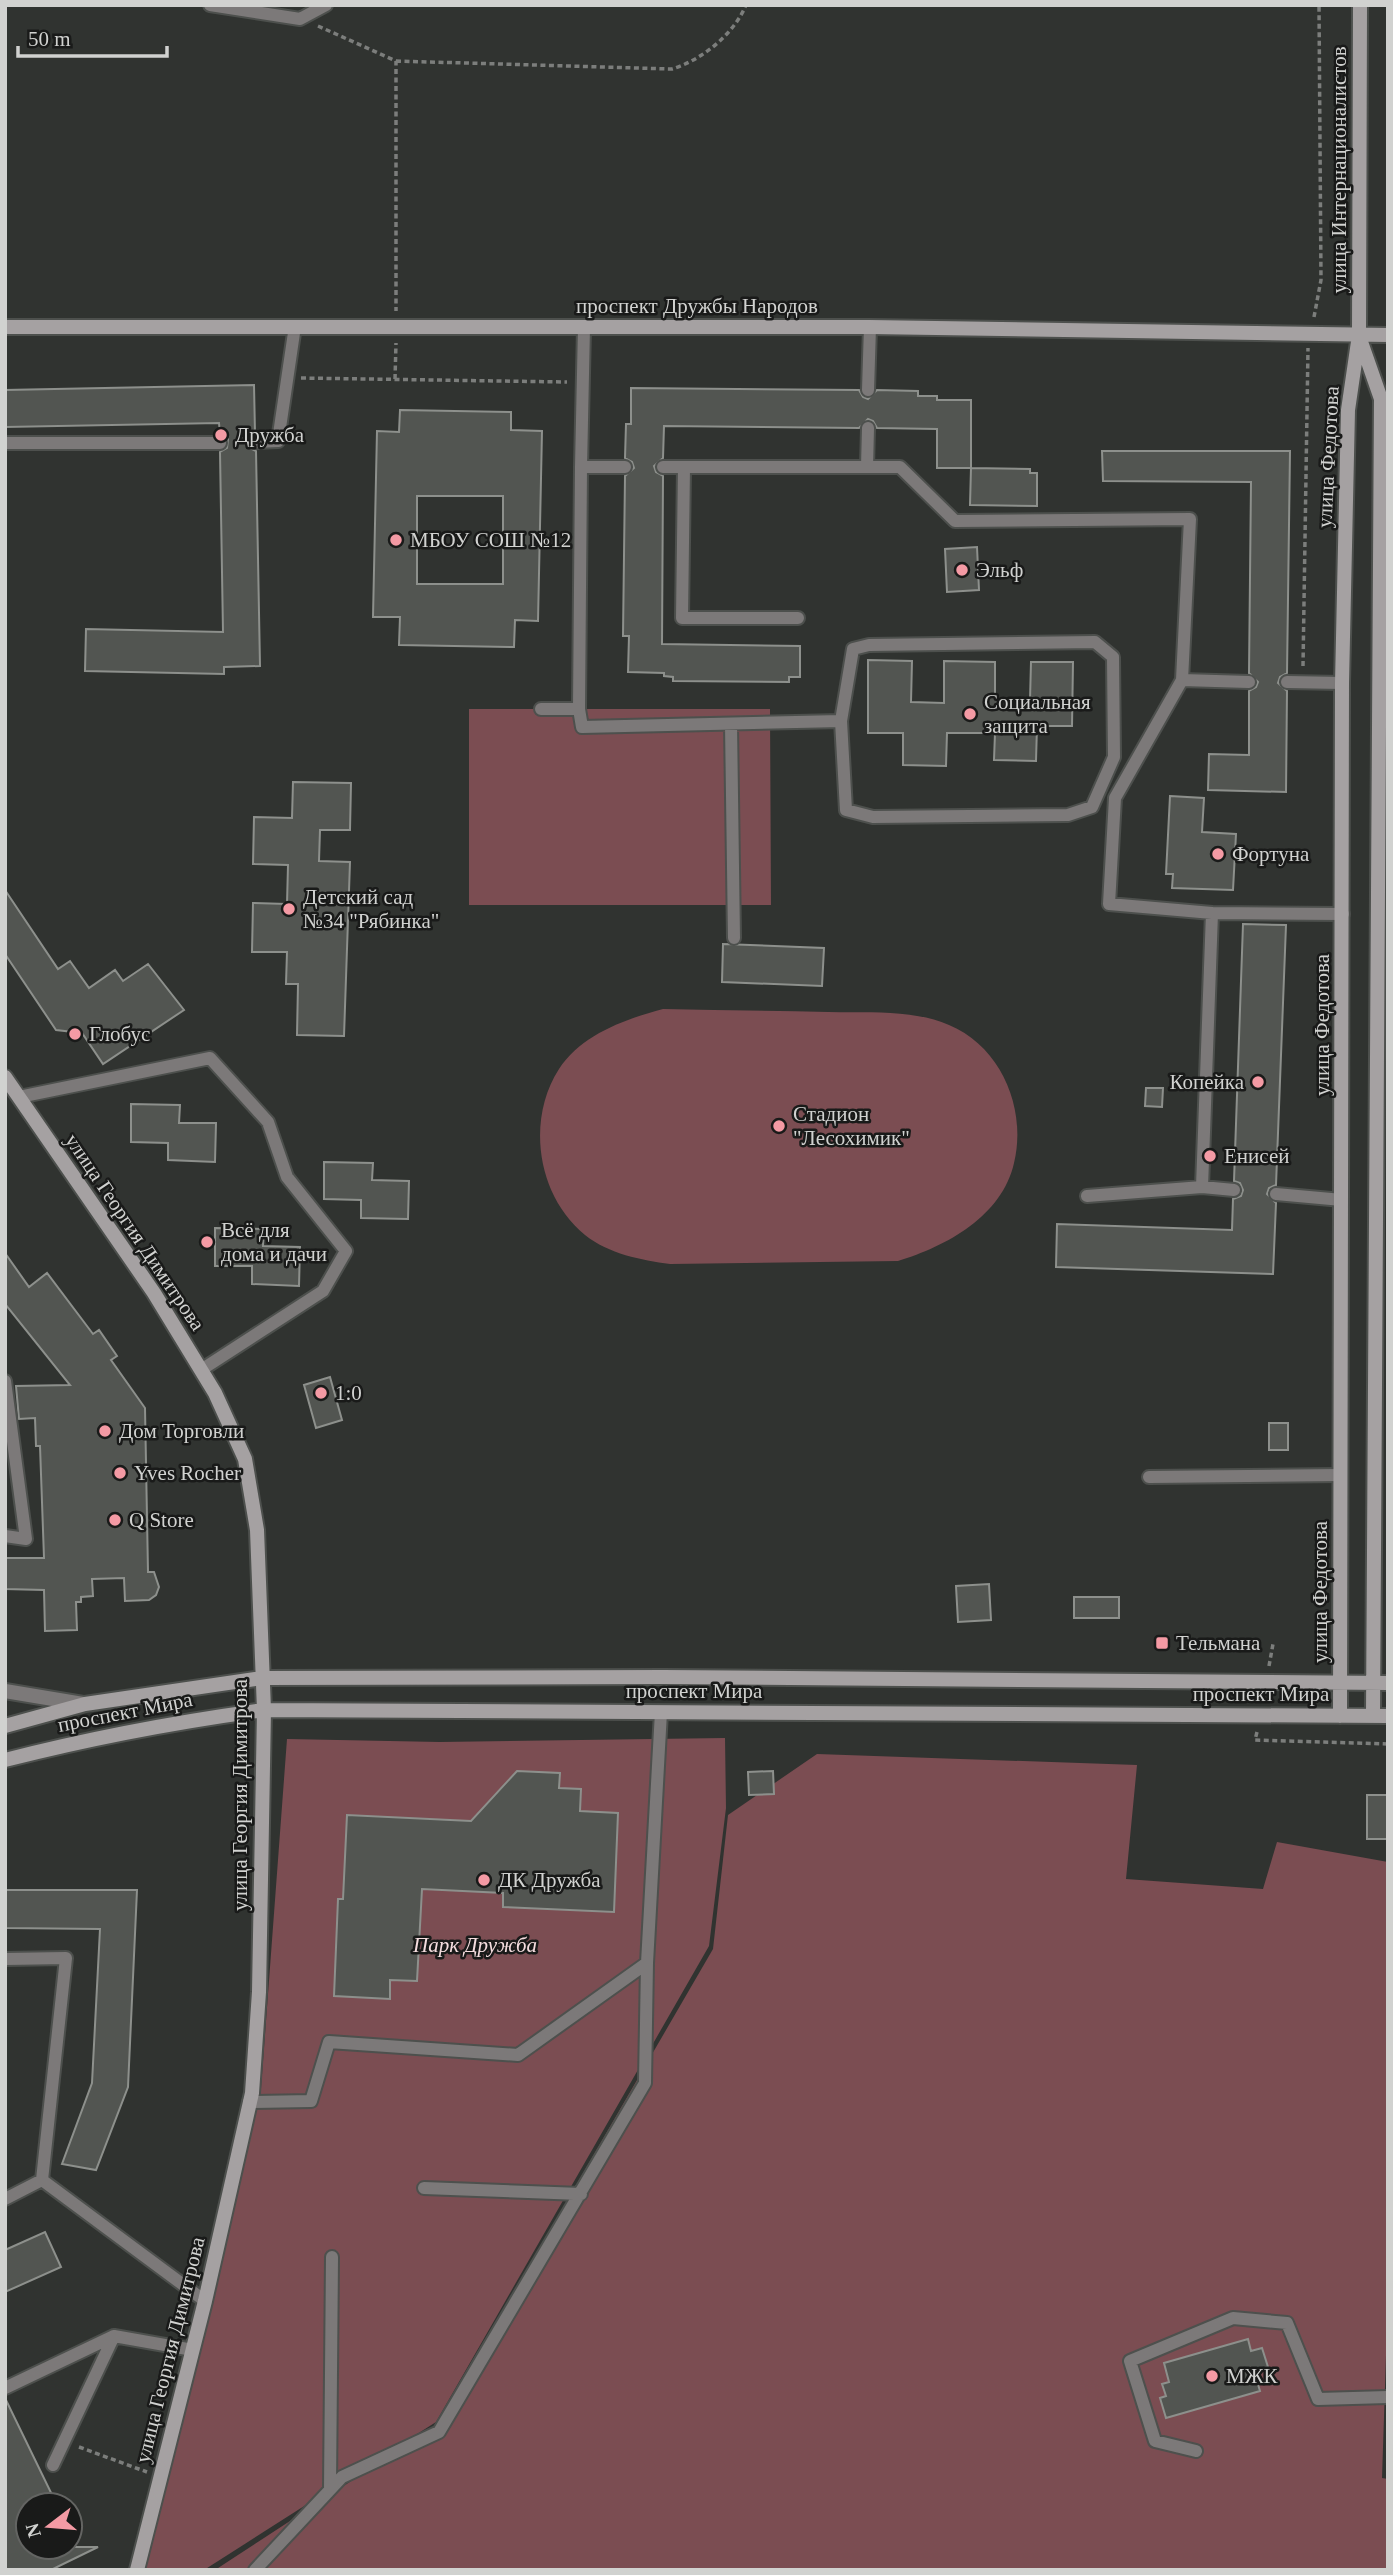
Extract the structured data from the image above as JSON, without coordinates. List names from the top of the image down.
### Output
{
  "streets": {
    "street": [
      "улица Интернационалистов",
      "проспект Дружбы Народов",
      "улица Федотова",
      "улица Георгия Димитрова",
      "проспект Мира"
    ]
  },
  "crossings": [
    ["улица Интернационалистов", "проспект Дружбы Народов"],
    ["улица Интернационалистов", "улица Федотова"],
    ["проспект Дружбы Народов", "улица Федотова"],
    ["улица Федотова", "проспект Мира"],
    ["улица Георгия Димитрова", "проспект Мира"]
  ],
  "parks": ["Парк Дружба"],
  "places": {
    "other": [
      "Дружба",
      "МБОУ СОШ №12",
      "Эльф",
      "Социальная защита",
      "Фортуна",
      "Детский сад №34 \"Рябинка\"",
      "Глобус",
      "Копейка",
      "Стадион \"Лесохимик\"",
      "Енисей",
      "Всё для дома и дачи",
      "1:0",
      "Дом Торговли",
      "Yves Rocher",
      "Q Store",
      "ДК Дружба",
      "МЖК"
    ],
    "transit": ["Тельмана"]
  },
  "scale_bar": "50 m",
  "north": "left"
}
